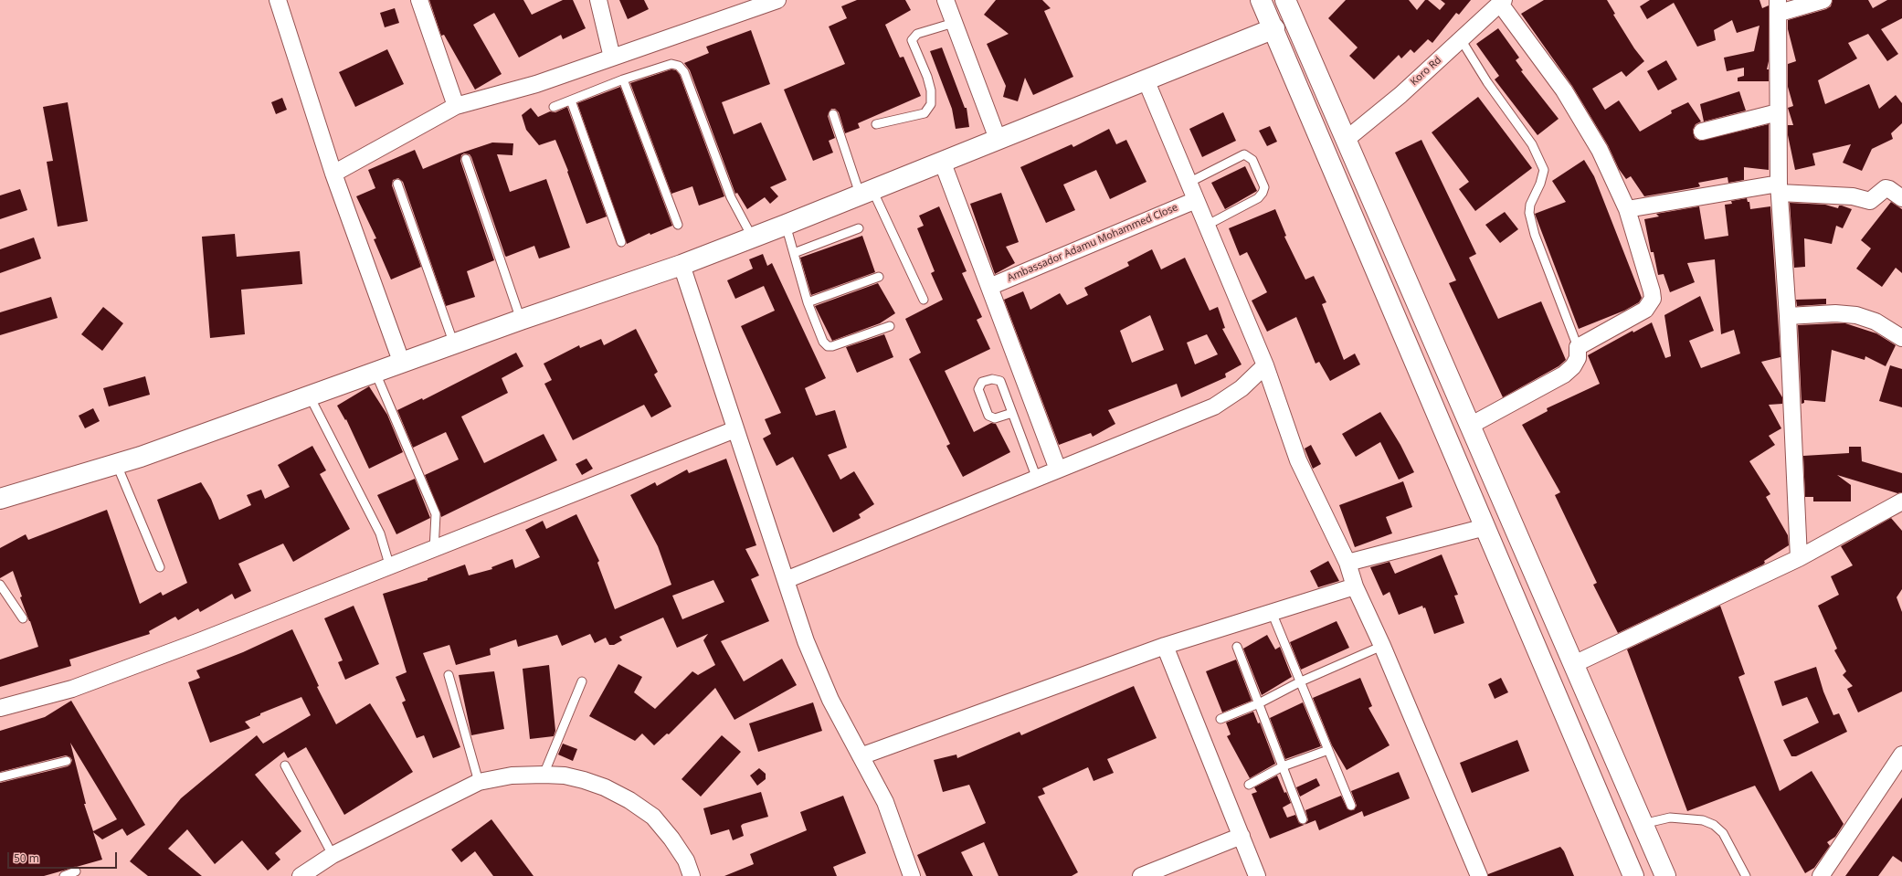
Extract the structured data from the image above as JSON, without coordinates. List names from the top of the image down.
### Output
{
  "streets": {
    "street": ["Koro Rd", "Ambassador Adamu Mohammed Close"]
  },
  "scale_bar": "50 m"
}
